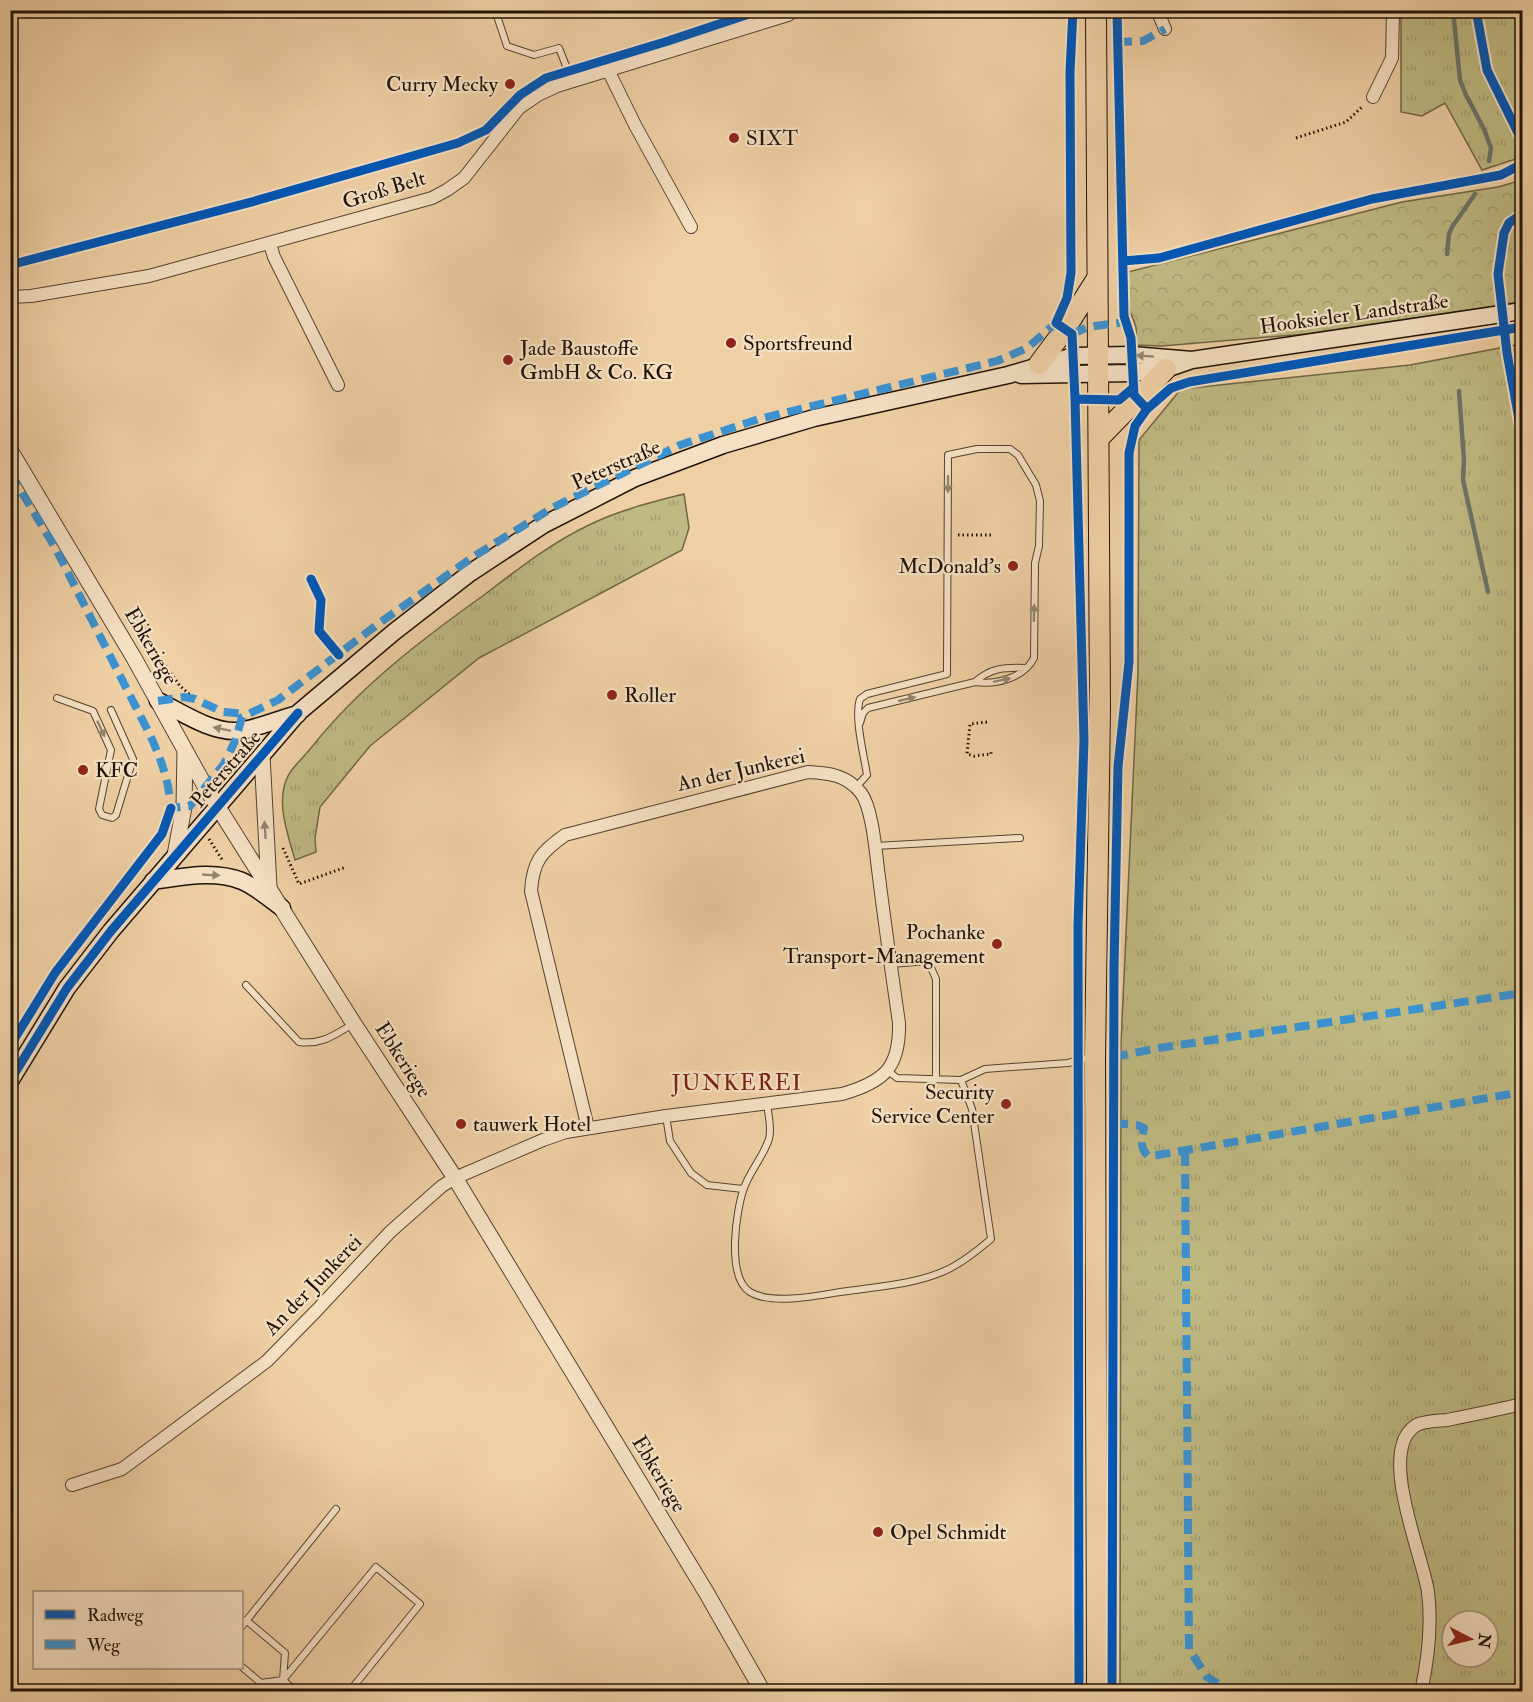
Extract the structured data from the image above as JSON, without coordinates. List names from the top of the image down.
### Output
{
  "streets": {
    "main road": ["Hooksieler Landstraße", "Peterstraße"],
    "street": ["Groß Belt", "Ebkeriege", "An der Junkerei"]
  },
  "crossings": [
    ["Hooksieler Landstraße", "Peterstraße"],
    ["Peterstraße", "Ebkeriege"],
    ["Ebkeriege", "An der Junkerei"]
  ],
  "districts": ["JUNKEREI"],
  "places": [
    "Curry Mecky",
    "SIXT",
    "Sportsfreund",
    "Jade Baustoffe GmbH & Co. KG",
    "McDonald's",
    "Roller",
    "KFC",
    "Pochanke Transport-Management",
    "Security Service Center",
    "tauwerk Hotel",
    "Opel Schmidt"
  ],
  "legend": ["Radweg", "Weg"],
  "north": "right"
}
